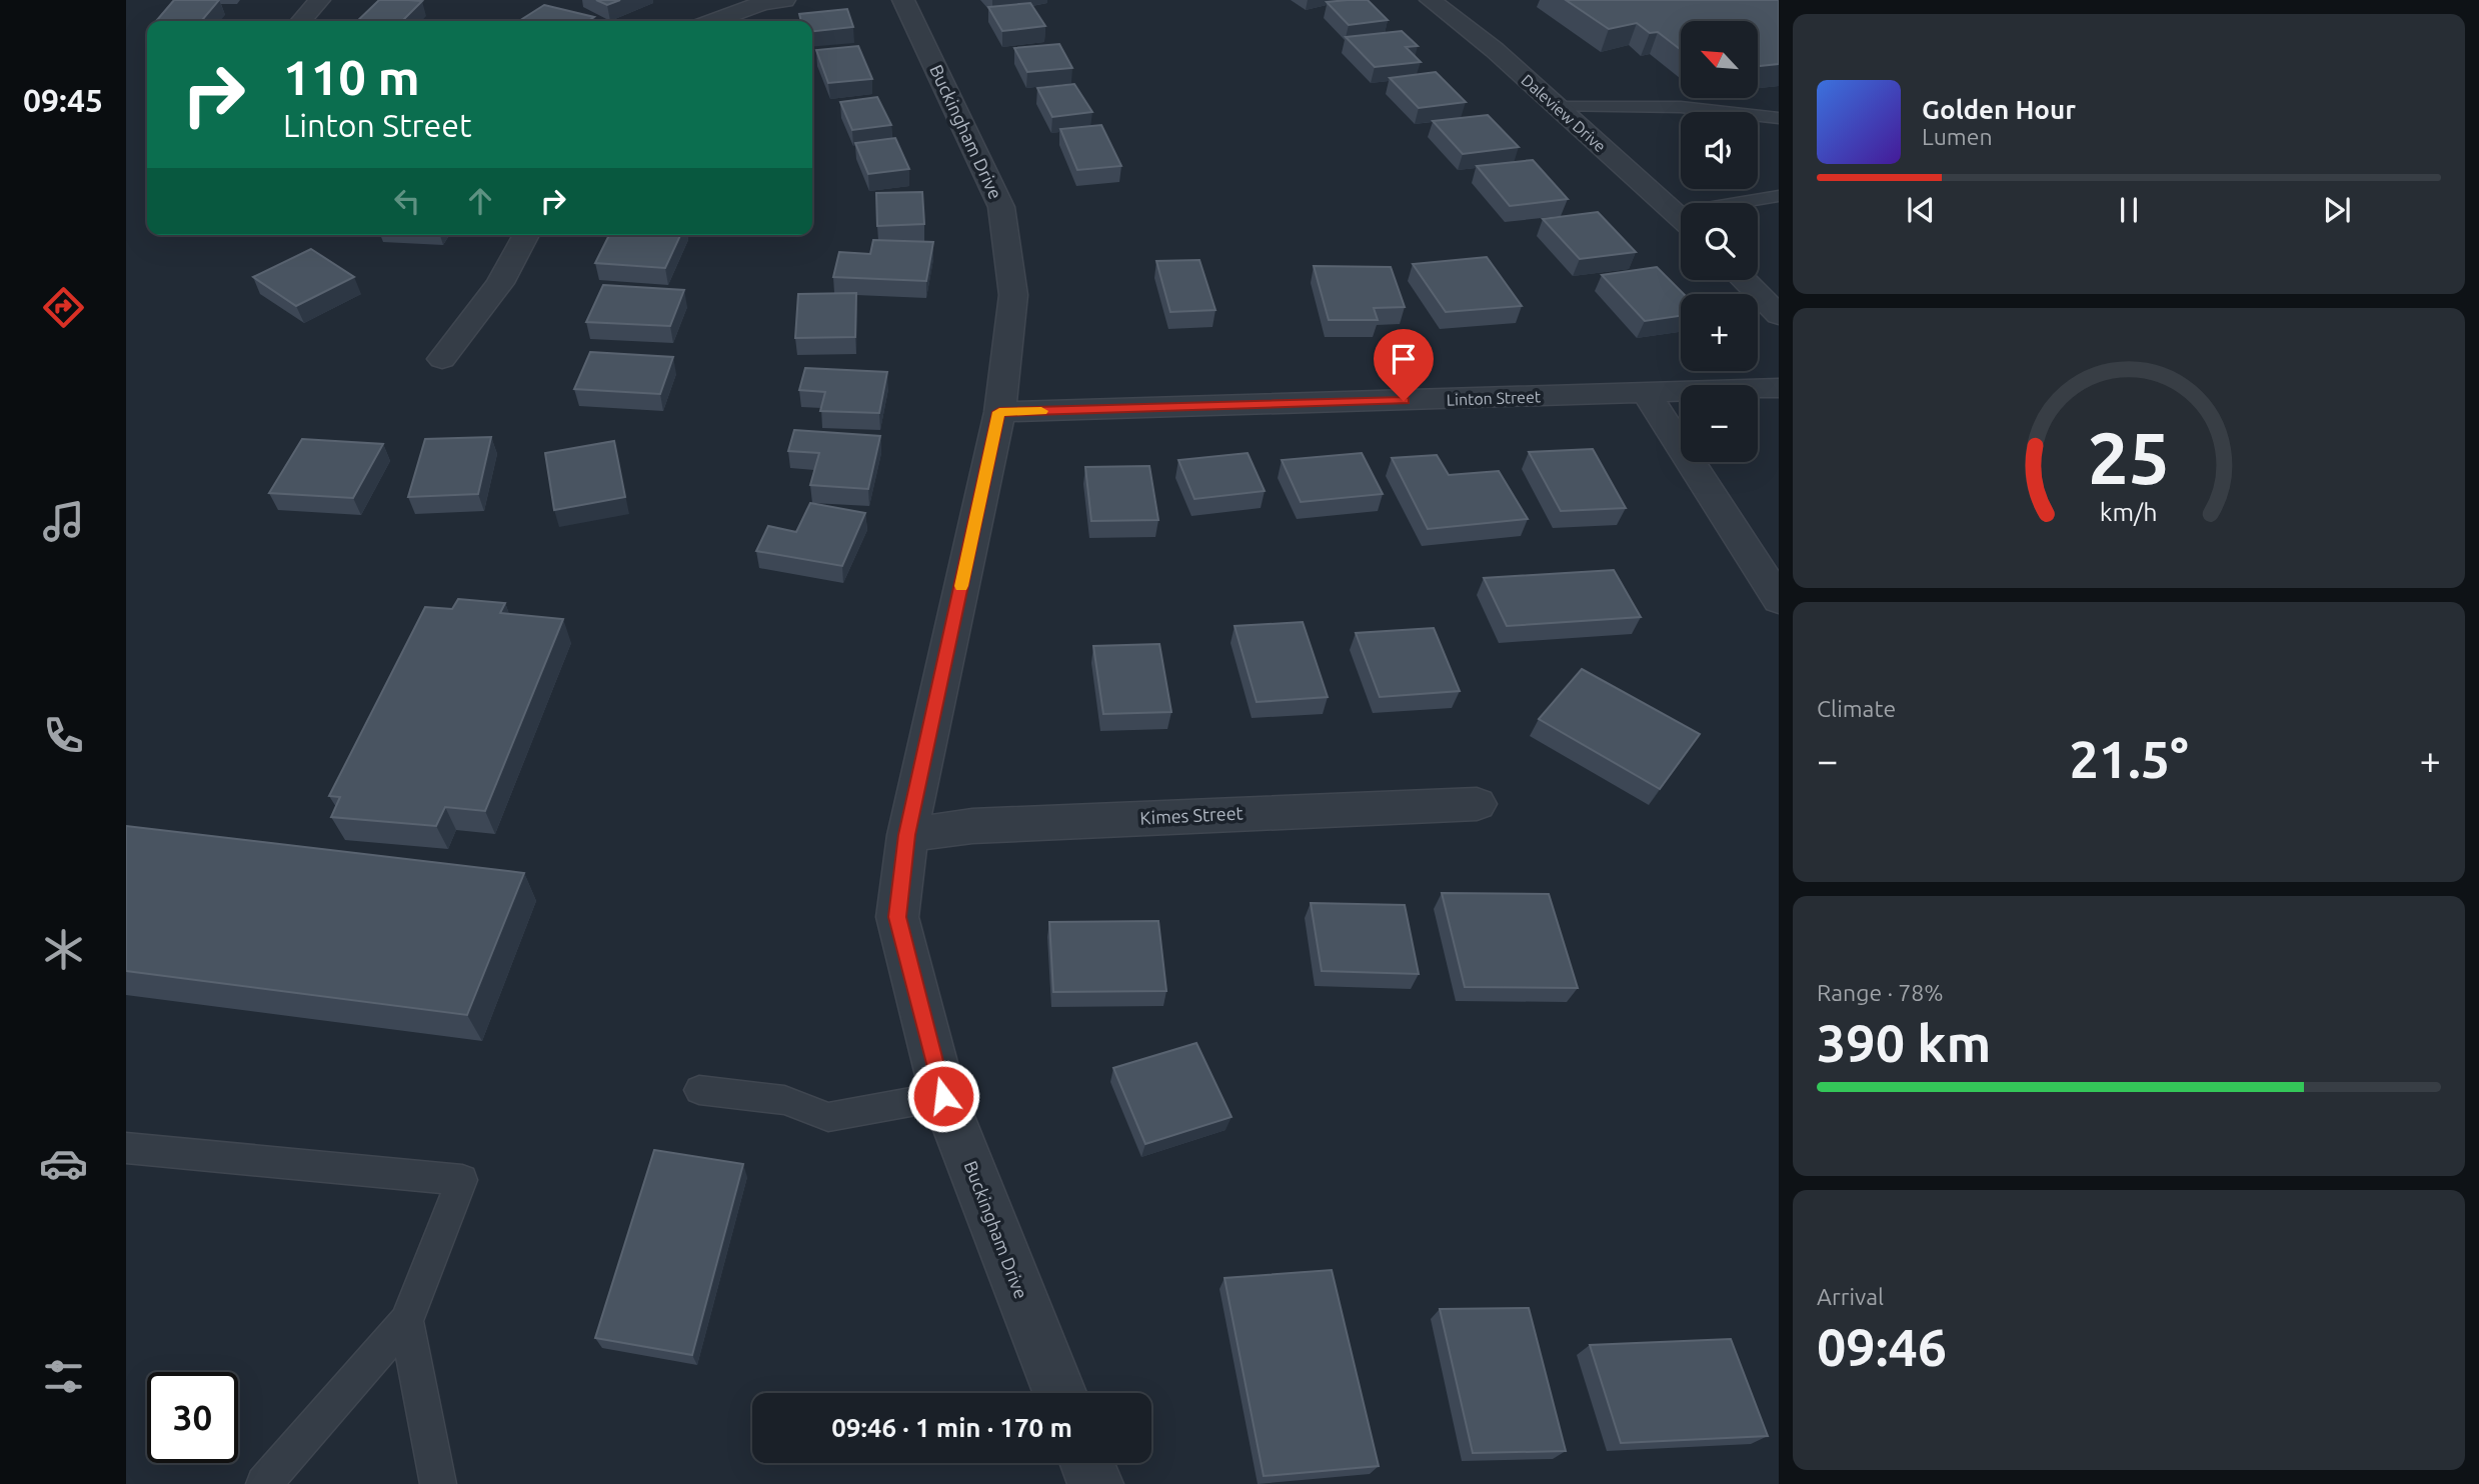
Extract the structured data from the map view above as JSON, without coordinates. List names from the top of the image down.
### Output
{
  "streets": {
    "street": [
      "Daleview Drive",
      "Buckingham Drive",
      "Linton Street",
      "Kimes Street"
    ]
  },
  "crossings": [
    ["Buckingham Drive", "Linton Street"],
    ["Buckingham Drive", "Kimes Street"]
  ],
  "north": "top left",
  "page": {
    "tabs": "09:45",
    "map_buttons": ["+", "−"],
    "turn": ["110 m", "Linton Street"],
    "song": ["Golden Hour", "Lumen"],
    "tile": [
      "Climate",
      ["Range · 78%", "390 km"],
      ["Arrival", "09:46"]
    ],
    "heat": ["−", "21.5°", "+"],
    "limit": "30",
    "trip": "09:46 · 1 min · 170 m",
    "gauge": ["25", "km/h"]
  }
}
